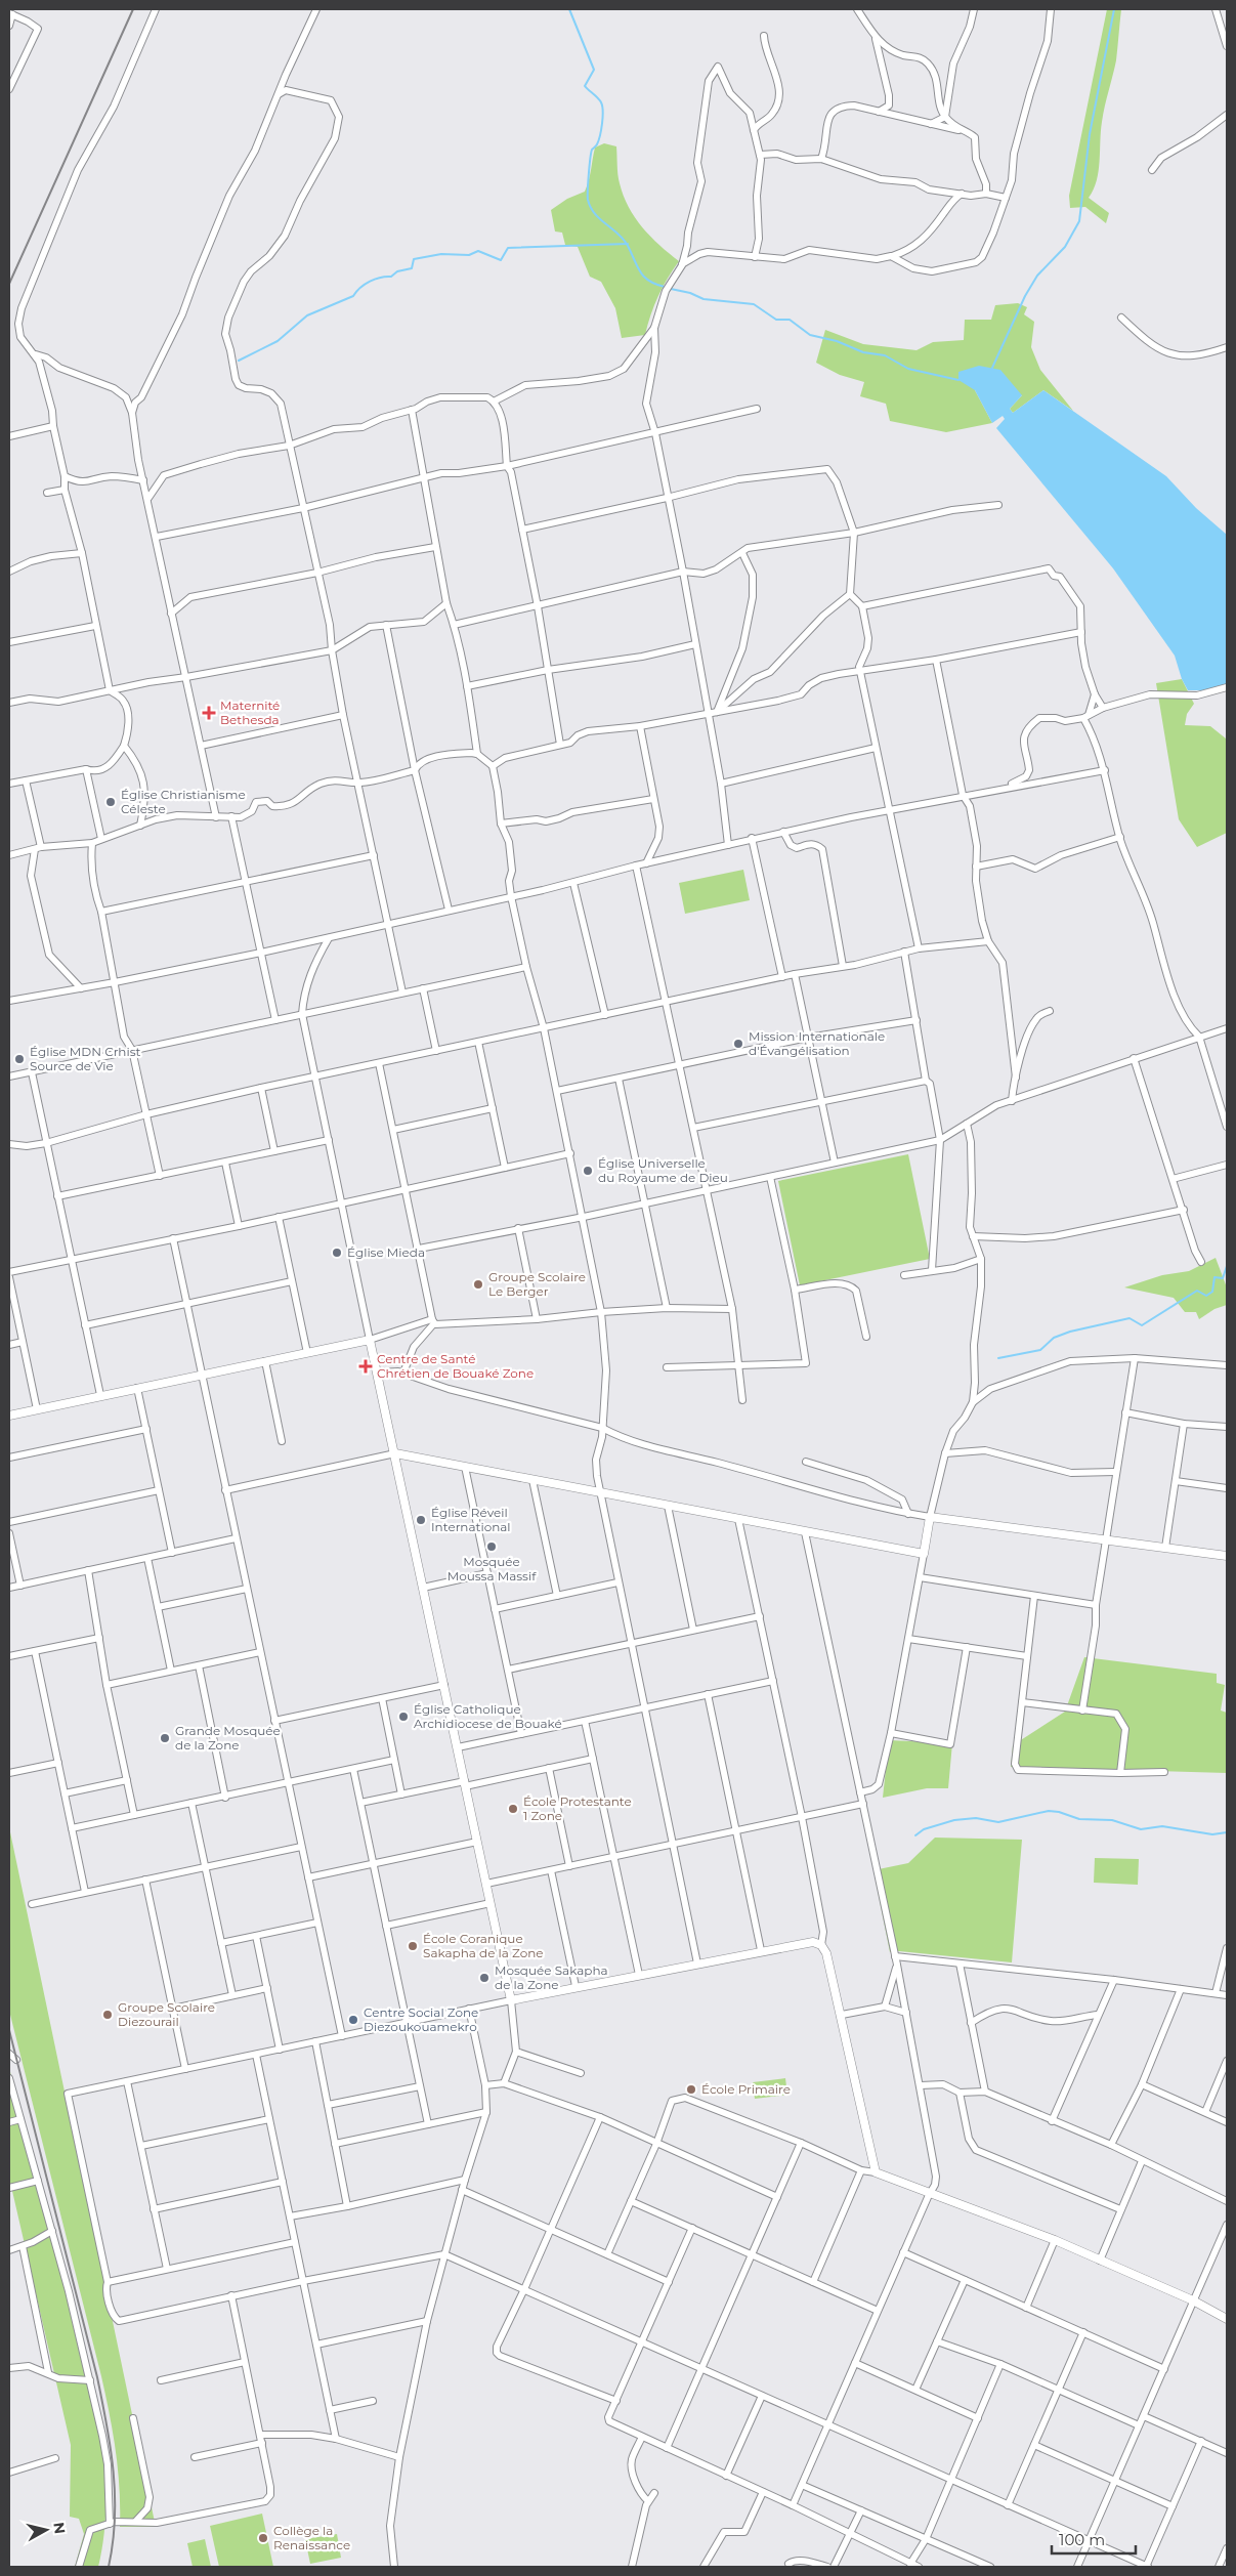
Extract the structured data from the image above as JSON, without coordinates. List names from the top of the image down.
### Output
{
  "places": {
    "health": ["Maternité Bethesda", "Centre de Santé Chrétien de Bouaké Zone"],
    "other": [
      "Église Christianisme Céleste",
      "Mission Internationale d'Évangélisation",
      "Église MDN Crhist Source de Vie",
      "Église Universelle du Royaume de Dieu",
      "Église Mieda",
      "Groupe Scolaire Le Berger",
      "Église Réveil International",
      "Mosquée Moussa Massif",
      "Église Catholique Archidiocese de Bouaké",
      "Grande Mosquée de la Zone",
      "École Protestante 1 Zone",
      "École Coranique Sakapha de la Zone",
      "Mosquée Sakapha de la Zone",
      "Groupe Scolaire Diezourail",
      "Centre Social Zone Diezoukouamekro",
      "École Primaire",
      "Collège la Renaissance"
    ]
  },
  "scale_bar": "100 m",
  "north": "right"
}
